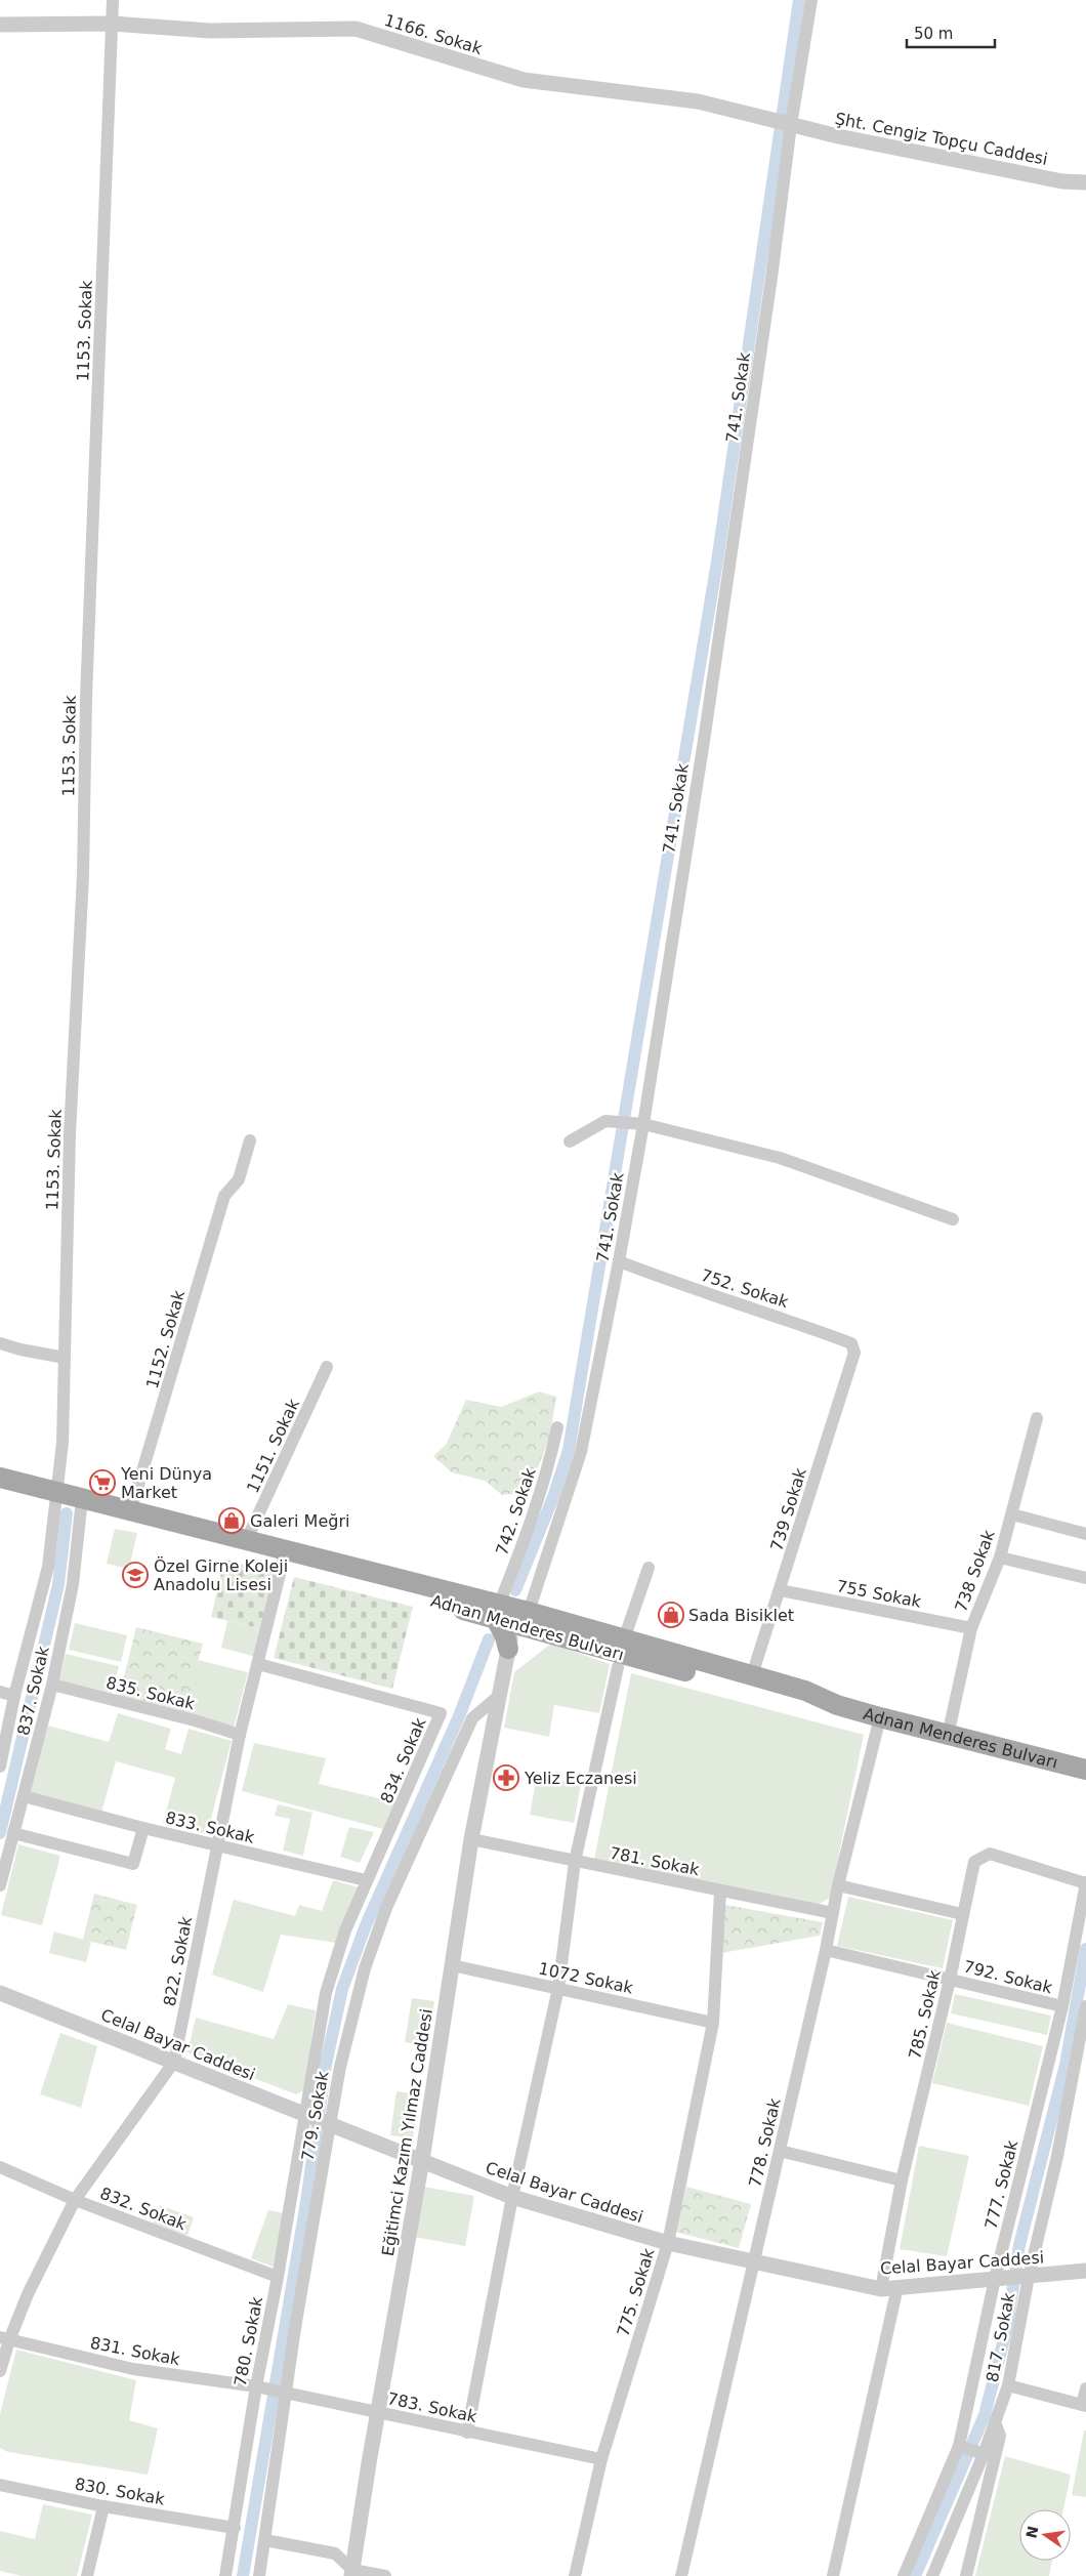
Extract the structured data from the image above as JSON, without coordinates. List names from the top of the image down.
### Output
{
  "streets": {
    "main road": ["Adnan Menderes Bulvarı"],
    "street": [
      "1166. Sokak",
      "Şht. Cengiz Topçu Caddesi",
      "1153. Sokak",
      "741. Sokak",
      "752. Sokak",
      "1152. Sokak",
      "1151. Sokak",
      "739 Sokak",
      "742. Sokak",
      "738 Sokak",
      "755 Sokak",
      "837. Sokak",
      "835. Sokak",
      "834. Sokak",
      "833. Sokak",
      "781. Sokak",
      "822. Sokak",
      "792. Sokak",
      "1072 Sokak",
      "785. Sokak",
      "Celal Bayar Caddesi",
      "779. Sokak",
      "Eğitimci Kazım Yılmaz Caddesi",
      "778. Sokak",
      "777. Sokak",
      "832. Sokak",
      "775. Sokak",
      "817. Sokak",
      "780. Sokak",
      "831. Sokak",
      "783. Sokak",
      "830. Sokak"
    ]
  },
  "crossings": [
    ["1166. Sokak", "Şht. Cengiz Topçu Caddesi"],
    ["1166. Sokak", "1153. Sokak"],
    ["1166. Sokak", "741. Sokak"],
    ["Şht. Cengiz Topçu Caddesi", "741. Sokak"],
    ["1153. Sokak", "Adnan Menderes Bulvarı"],
    ["1153. Sokak", "837. Sokak"],
    ["741. Sokak", "752. Sokak"],
    ["741. Sokak", "742. Sokak"],
    ["741. Sokak", "Adnan Menderes Bulvarı"],
    ["741. Sokak", "Eğitimci Kazım Yılmaz Caddesi"],
    ["752. Sokak", "739 Sokak"],
    ["1152. Sokak", "Adnan Menderes Bulvarı"],
    ["1151. Sokak", "Adnan Menderes Bulvarı"],
    ["739 Sokak", "755 Sokak"],
    ["739 Sokak", "Adnan Menderes Bulvarı"],
    ["742. Sokak", "Adnan Menderes Bulvarı"],
    ["742. Sokak", "Eğitimci Kazım Yılmaz Caddesi"],
    ["738 Sokak", "755 Sokak"],
    ["738 Sokak", "Adnan Menderes Bulvarı"],
    ["Adnan Menderes Bulvarı", "837. Sokak"],
    ["Adnan Menderes Bulvarı", "822. Sokak"],
    ["Adnan Menderes Bulvarı", "Eğitimci Kazım Yılmaz Caddesi"],
    ["Adnan Menderes Bulvarı", "778. Sokak"],
    ["837. Sokak", "835. Sokak"],
    ["837. Sokak", "833. Sokak"],
    ["835. Sokak", "822. Sokak"],
    ["834. Sokak", "833. Sokak"],
    ["834. Sokak", "822. Sokak"],
    ["834. Sokak", "780. Sokak"],
    ["833. Sokak", "822. Sokak"],
    ["833. Sokak", "780. Sokak"],
    ["781. Sokak", "Eğitimci Kazım Yılmaz Caddesi"],
    ["781. Sokak", "778. Sokak"],
    ["781. Sokak", "775. Sokak"],
    ["822. Sokak", "Celal Bayar Caddesi"],
    ["822. Sokak", "832. Sokak"],
    ["822. Sokak", "831. Sokak"],
    ["792. Sokak", "785. Sokak"],
    ["792. Sokak", "778. Sokak"],
    ["792. Sokak", "777. Sokak"],
    ["1072 Sokak", "Eğitimci Kazım Yılmaz Caddesi"],
    ["1072 Sokak", "775. Sokak"],
    ["785. Sokak", "Celal Bayar Caddesi"],
    ["785. Sokak", "777. Sokak"],
    ["Celal Bayar Caddesi", "779. Sokak"],
    ["Celal Bayar Caddesi", "Eğitimci Kazım Yılmaz Caddesi"],
    ["Celal Bayar Caddesi", "778. Sokak"],
    ["Celal Bayar Caddesi", "777. Sokak"],
    ["Celal Bayar Caddesi", "775. Sokak"],
    ["Celal Bayar Caddesi", "817. Sokak"],
    ["Celal Bayar Caddesi", "780. Sokak"],
    ["779. Sokak", "Eğitimci Kazım Yılmaz Caddesi"],
    ["779. Sokak", "783. Sokak"],
    ["Eğitimci Kazım Yılmaz Caddesi", "783. Sokak"],
    ["832. Sokak", "780. Sokak"],
    ["775. Sokak", "783. Sokak"],
    ["780. Sokak", "831. Sokak"],
    ["780. Sokak", "783. Sokak"],
    ["780. Sokak", "830. Sokak"],
    ["831. Sokak", "783. Sokak"]
  ],
  "places": {
    "supermarket": ["Yeni Dünya Market"],
    "shop": ["Galeri Meğri", "Sada Bisiklet"],
    "school or university": ["Özel Girne Koleji Anadolu Lisesi"],
    "pharmacy": ["Yeliz Eczanesi"]
  },
  "scale_bar": "50 m",
  "north": "left"
}
